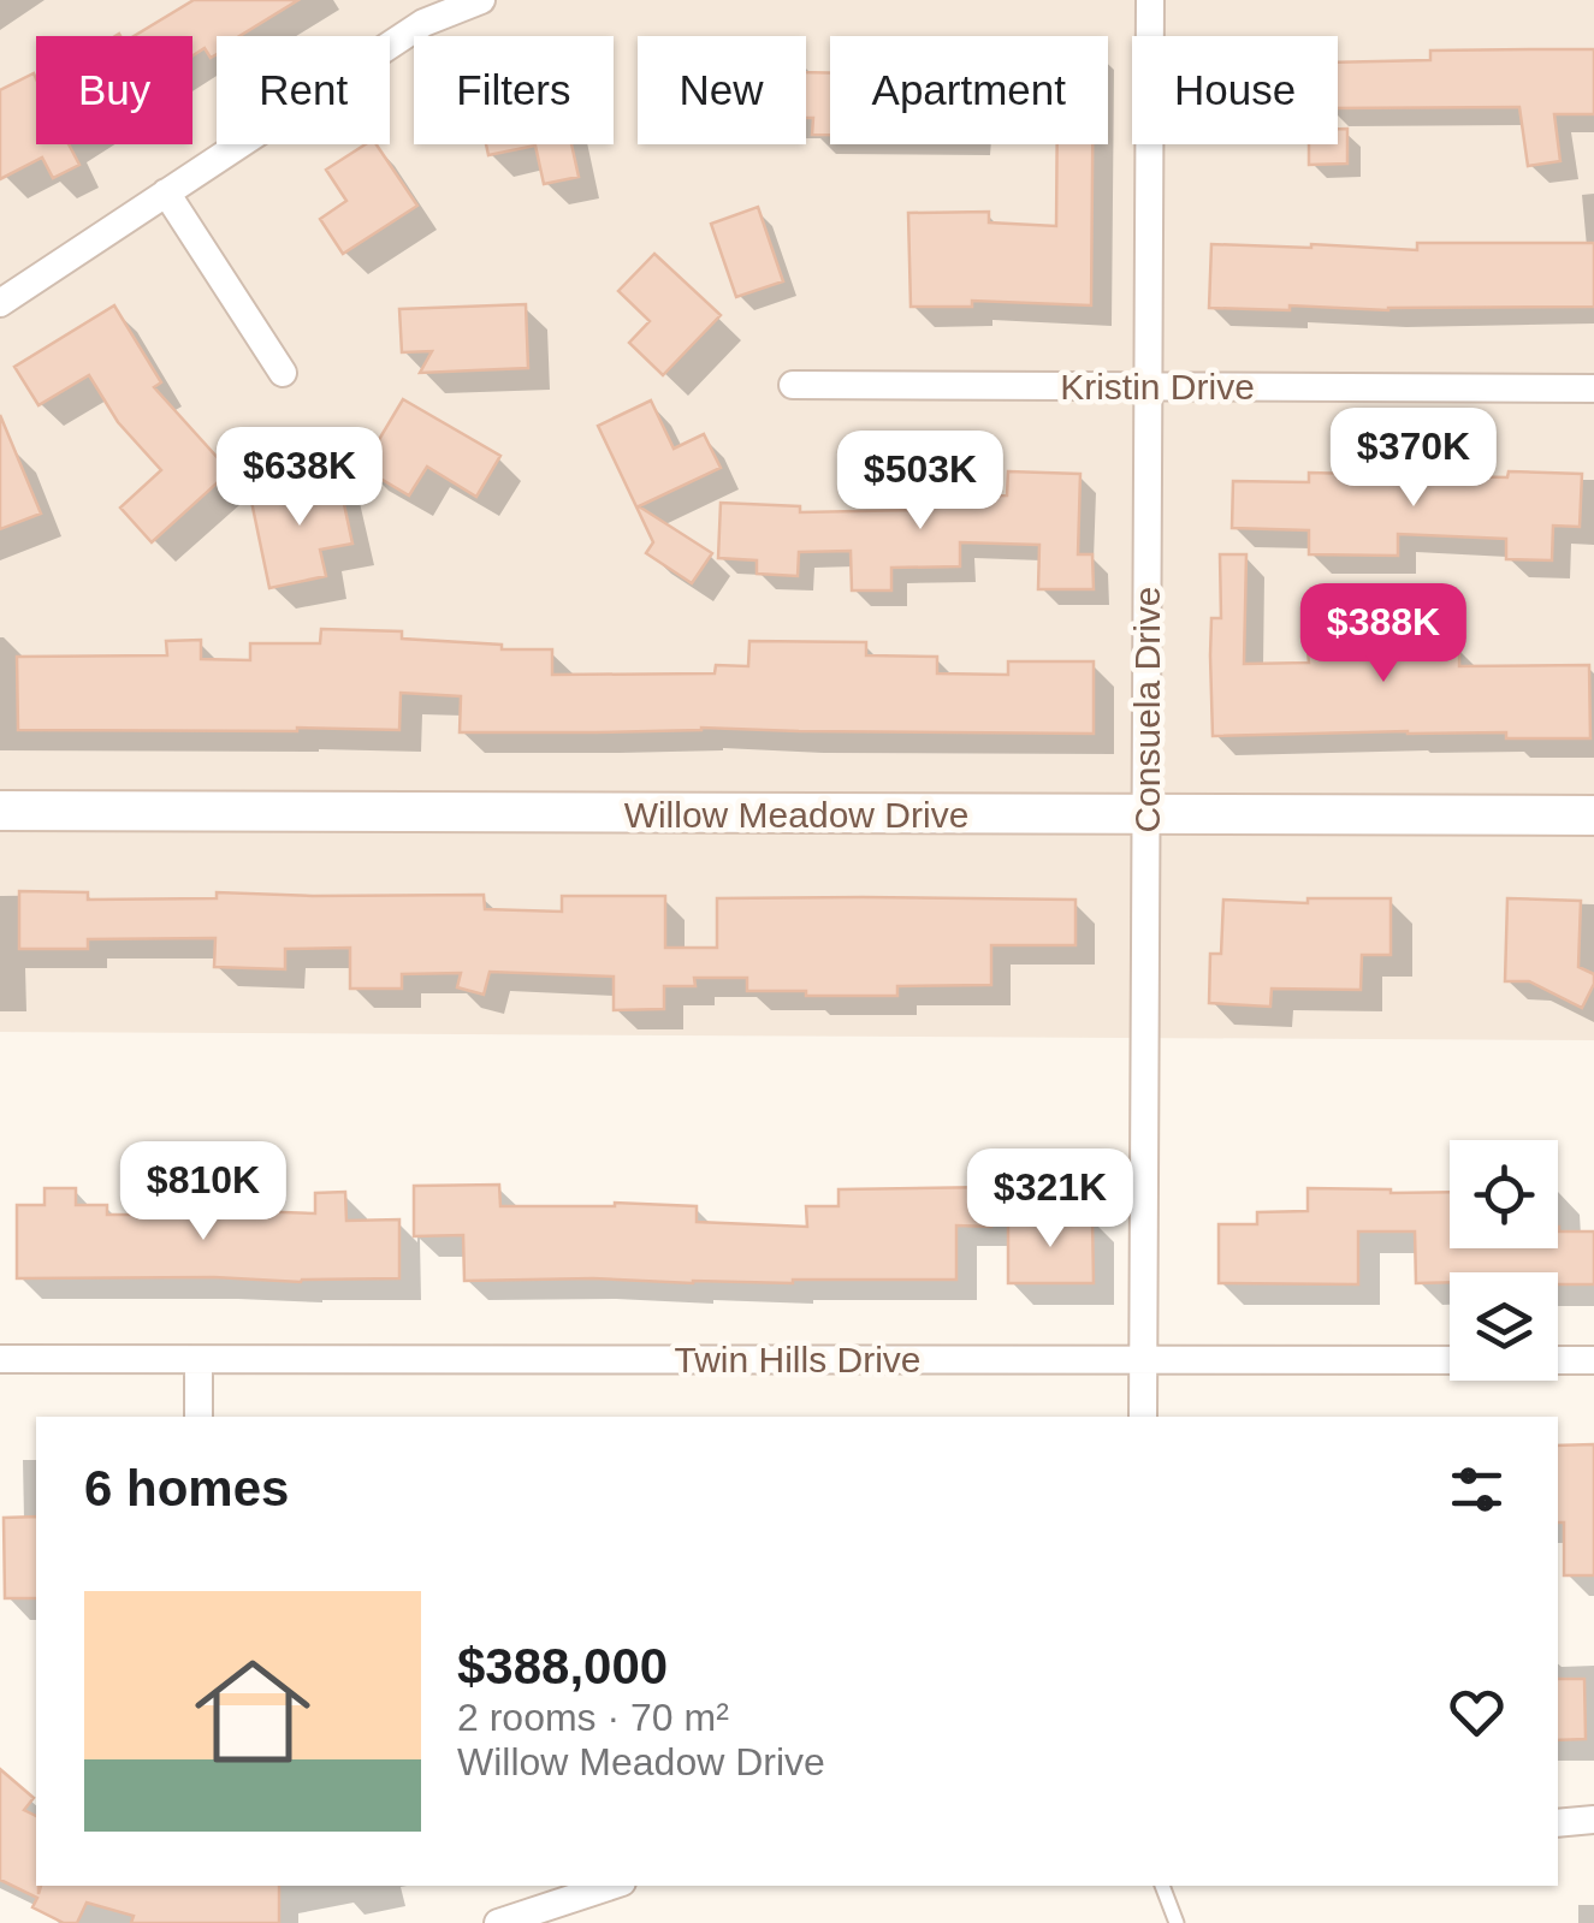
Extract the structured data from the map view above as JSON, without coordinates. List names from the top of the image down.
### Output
{
  "streets": {
    "street": [
      "Kristin Drive",
      "Consuela Drive",
      "Willow Meadow Drive",
      "Twin Hills Drive"
    ]
  },
  "crossings": [
    ["Kristin Drive", "Consuela Drive"],
    ["Consuela Drive", "Willow Meadow Drive"],
    ["Consuela Drive", "Twin Hills Drive"]
  ],
  "page": {
    "chip": [
      "Buy",
      "Rent",
      "Filters",
      "New",
      "Apartment",
      "House"
    ],
    "price": [
      "$370K",
      "$638K",
      "$503K",
      "$388K",
      "$810K",
      "$321K"
    ],
    "heading": "6 homes",
    "list": [
      {
        "name": "$388,000",
        "note": "2 rooms · 70 m² · Willow Meadow Drive"
      }
    ]
  }
}
